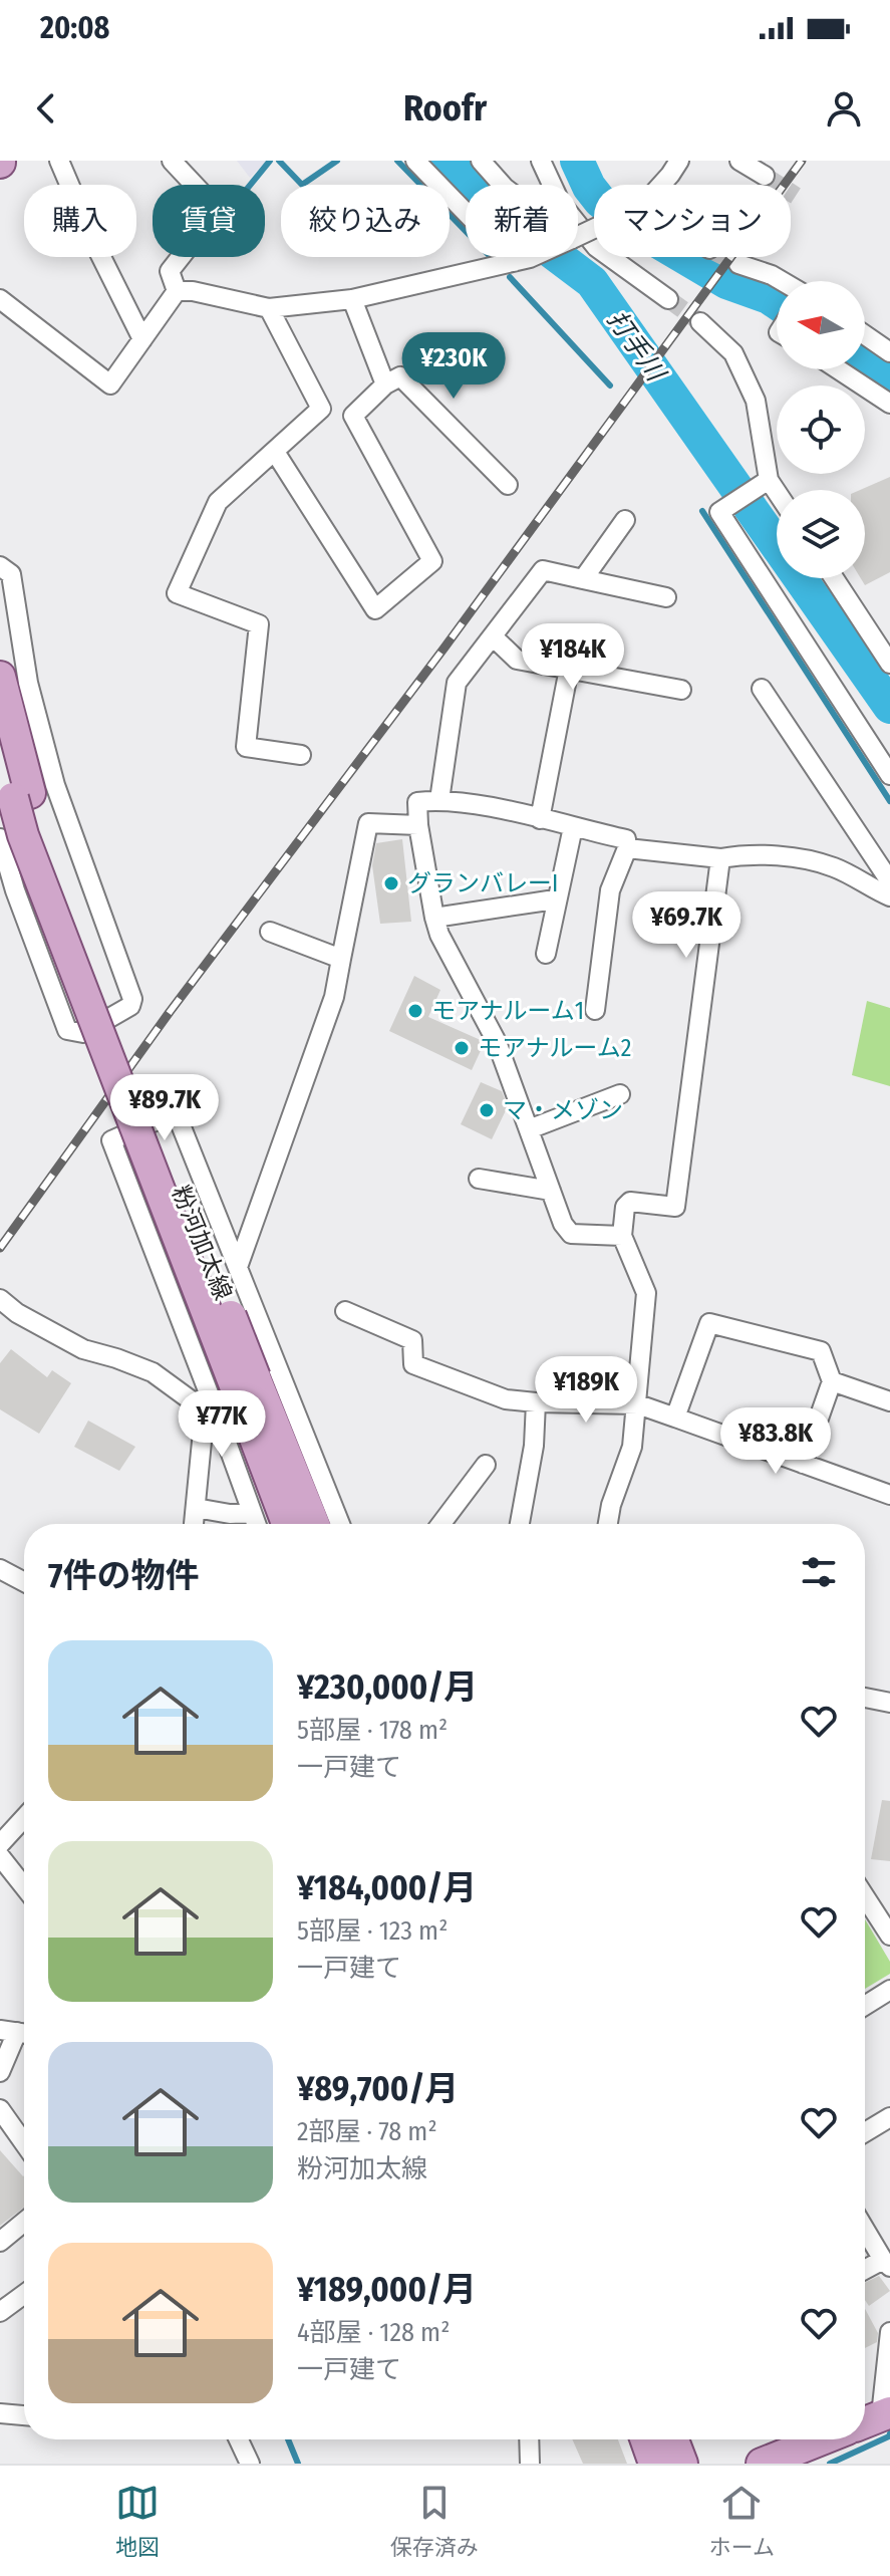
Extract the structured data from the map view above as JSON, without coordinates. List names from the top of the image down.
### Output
{
  "streets": {
    "main road": ["粉河加太線"]
  },
  "water": ["打手川"],
  "places": [
    "グランバレーI",
    "モアナルーム1",
    "モアナルーム2",
    "マ・メゾン"
  ],
  "north": "left",
  "page": {
    "status": "20:08",
    "header": "Roofr",
    "chip": [
      "購入",
      "賃貸",
      "絞り込み",
      "新着",
      "マンション"
    ],
    "price": [
      "¥230K",
      "¥184K",
      "¥69.7K",
      "¥89.7K",
      "¥189K",
      "¥77K",
      "¥83.8K"
    ],
    "heading": "7件の物件",
    "list": [
      {
        "name": "¥230,000/月",
        "note": "5部屋 · 178 m² · 一戸建て"
      },
      {
        "name": "¥184,000/月",
        "note": "5部屋 · 123 m² · 一戸建て"
      },
      {
        "name": "¥89,700/月",
        "note": "2部屋 · 78 m² · 粉河加太線"
      },
      {
        "name": "¥189,000/月",
        "note": "4部屋 · 128 m² · 一戸建て"
      }
    ],
    "tabs": ["地図", "保存済み", "ホーム"]
  }
}
